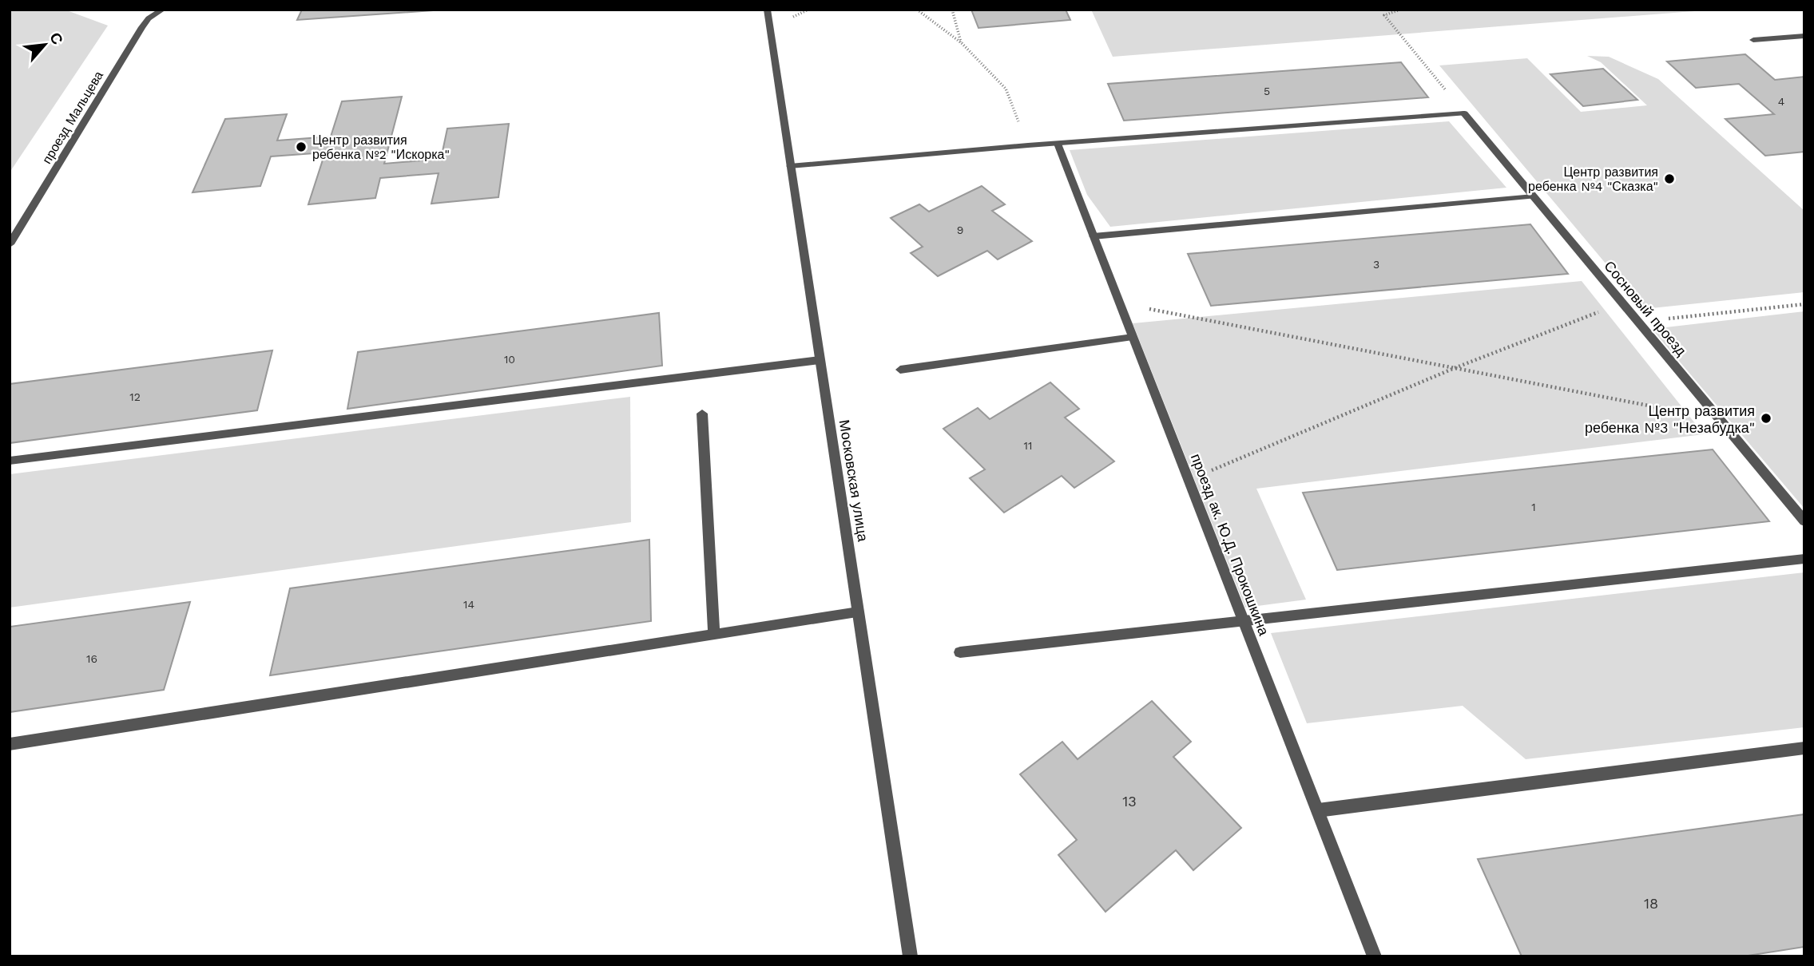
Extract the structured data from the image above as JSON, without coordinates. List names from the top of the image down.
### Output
{
  "streets": {
    "street": [
      "проезд Мальцева",
      "Сосновый проезд",
      "Московская улица",
      "проезд ак. Ю.Д. Прокошкина"
    ]
  },
  "places": ["Центр развития ребенка №2 \"Искорка\"", "Центр развития ребенка №4 \"Сказка\"", "Центр развития ребенка №3 \"Незабудка\""],
  "house_numbers": [
    "5",
    "4",
    "9",
    "3",
    "10",
    "12",
    "11",
    "1",
    "14",
    "16",
    "13",
    "18"
  ],
  "north": "top right"
}
